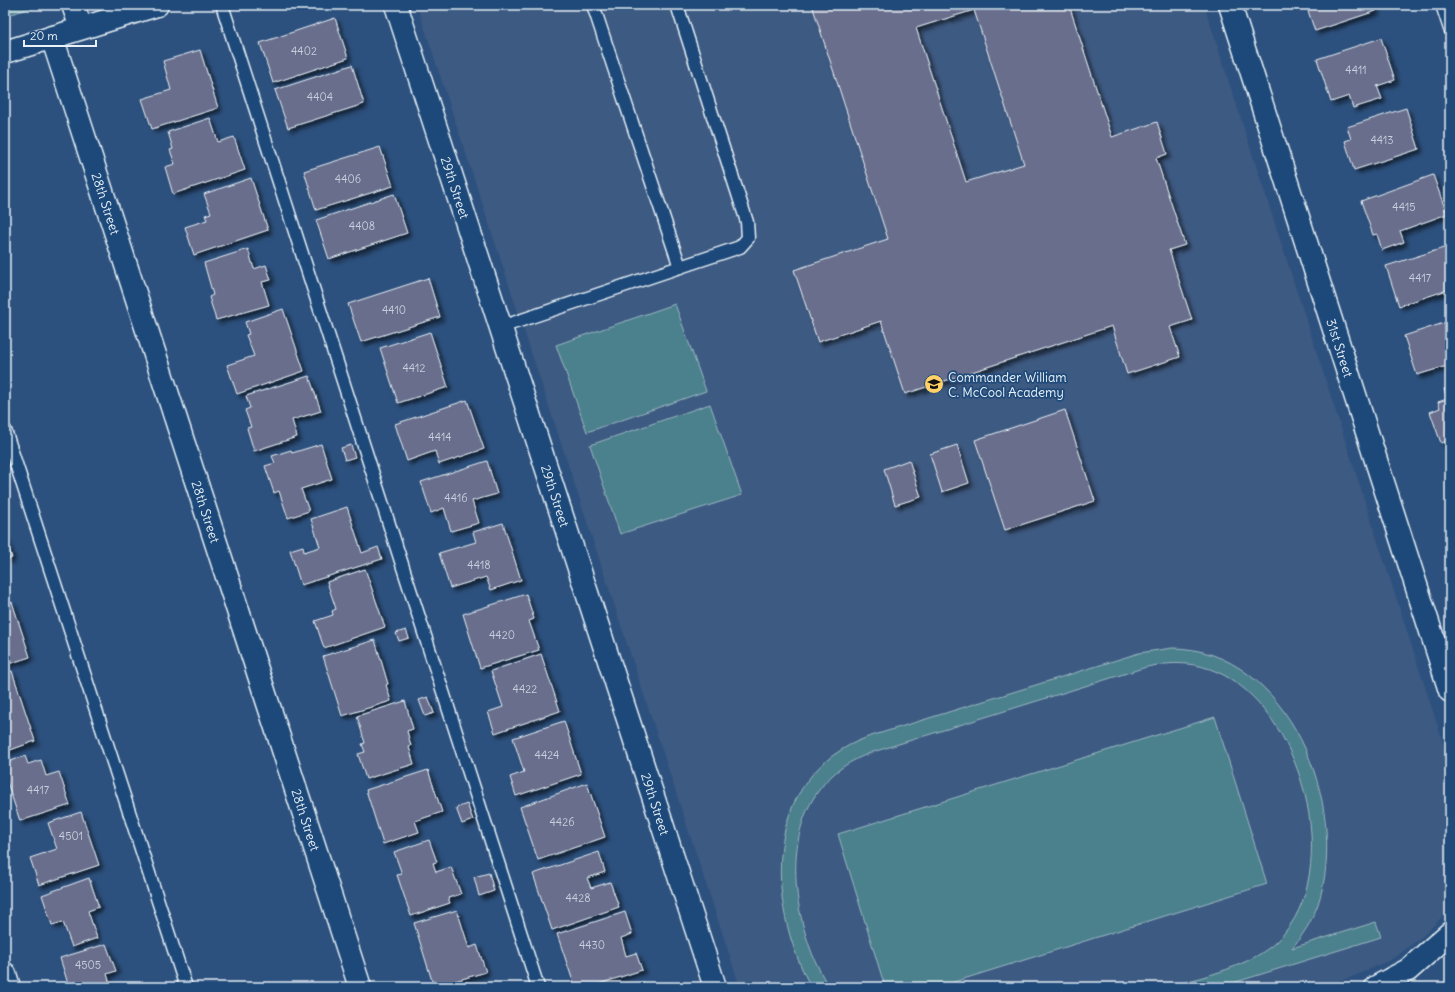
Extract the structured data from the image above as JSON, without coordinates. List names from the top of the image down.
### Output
{
  "streets": {
    "street": ["29th Street", "28th Street", "31st Street"]
  },
  "places": {
    "school or university": ["Commander William C. McCool Academy"]
  },
  "house_numbers": [
    "4402",
    "4411",
    "4404",
    "4413",
    "4406",
    "4415",
    "4408",
    "4417",
    "4410",
    "4412",
    "4414",
    "4416",
    "4418",
    "4420",
    "4422",
    "4424",
    "4417",
    "4426",
    "4501",
    "4428",
    "4430",
    "4505"
  ],
  "scale_bar": "20 m"
}
